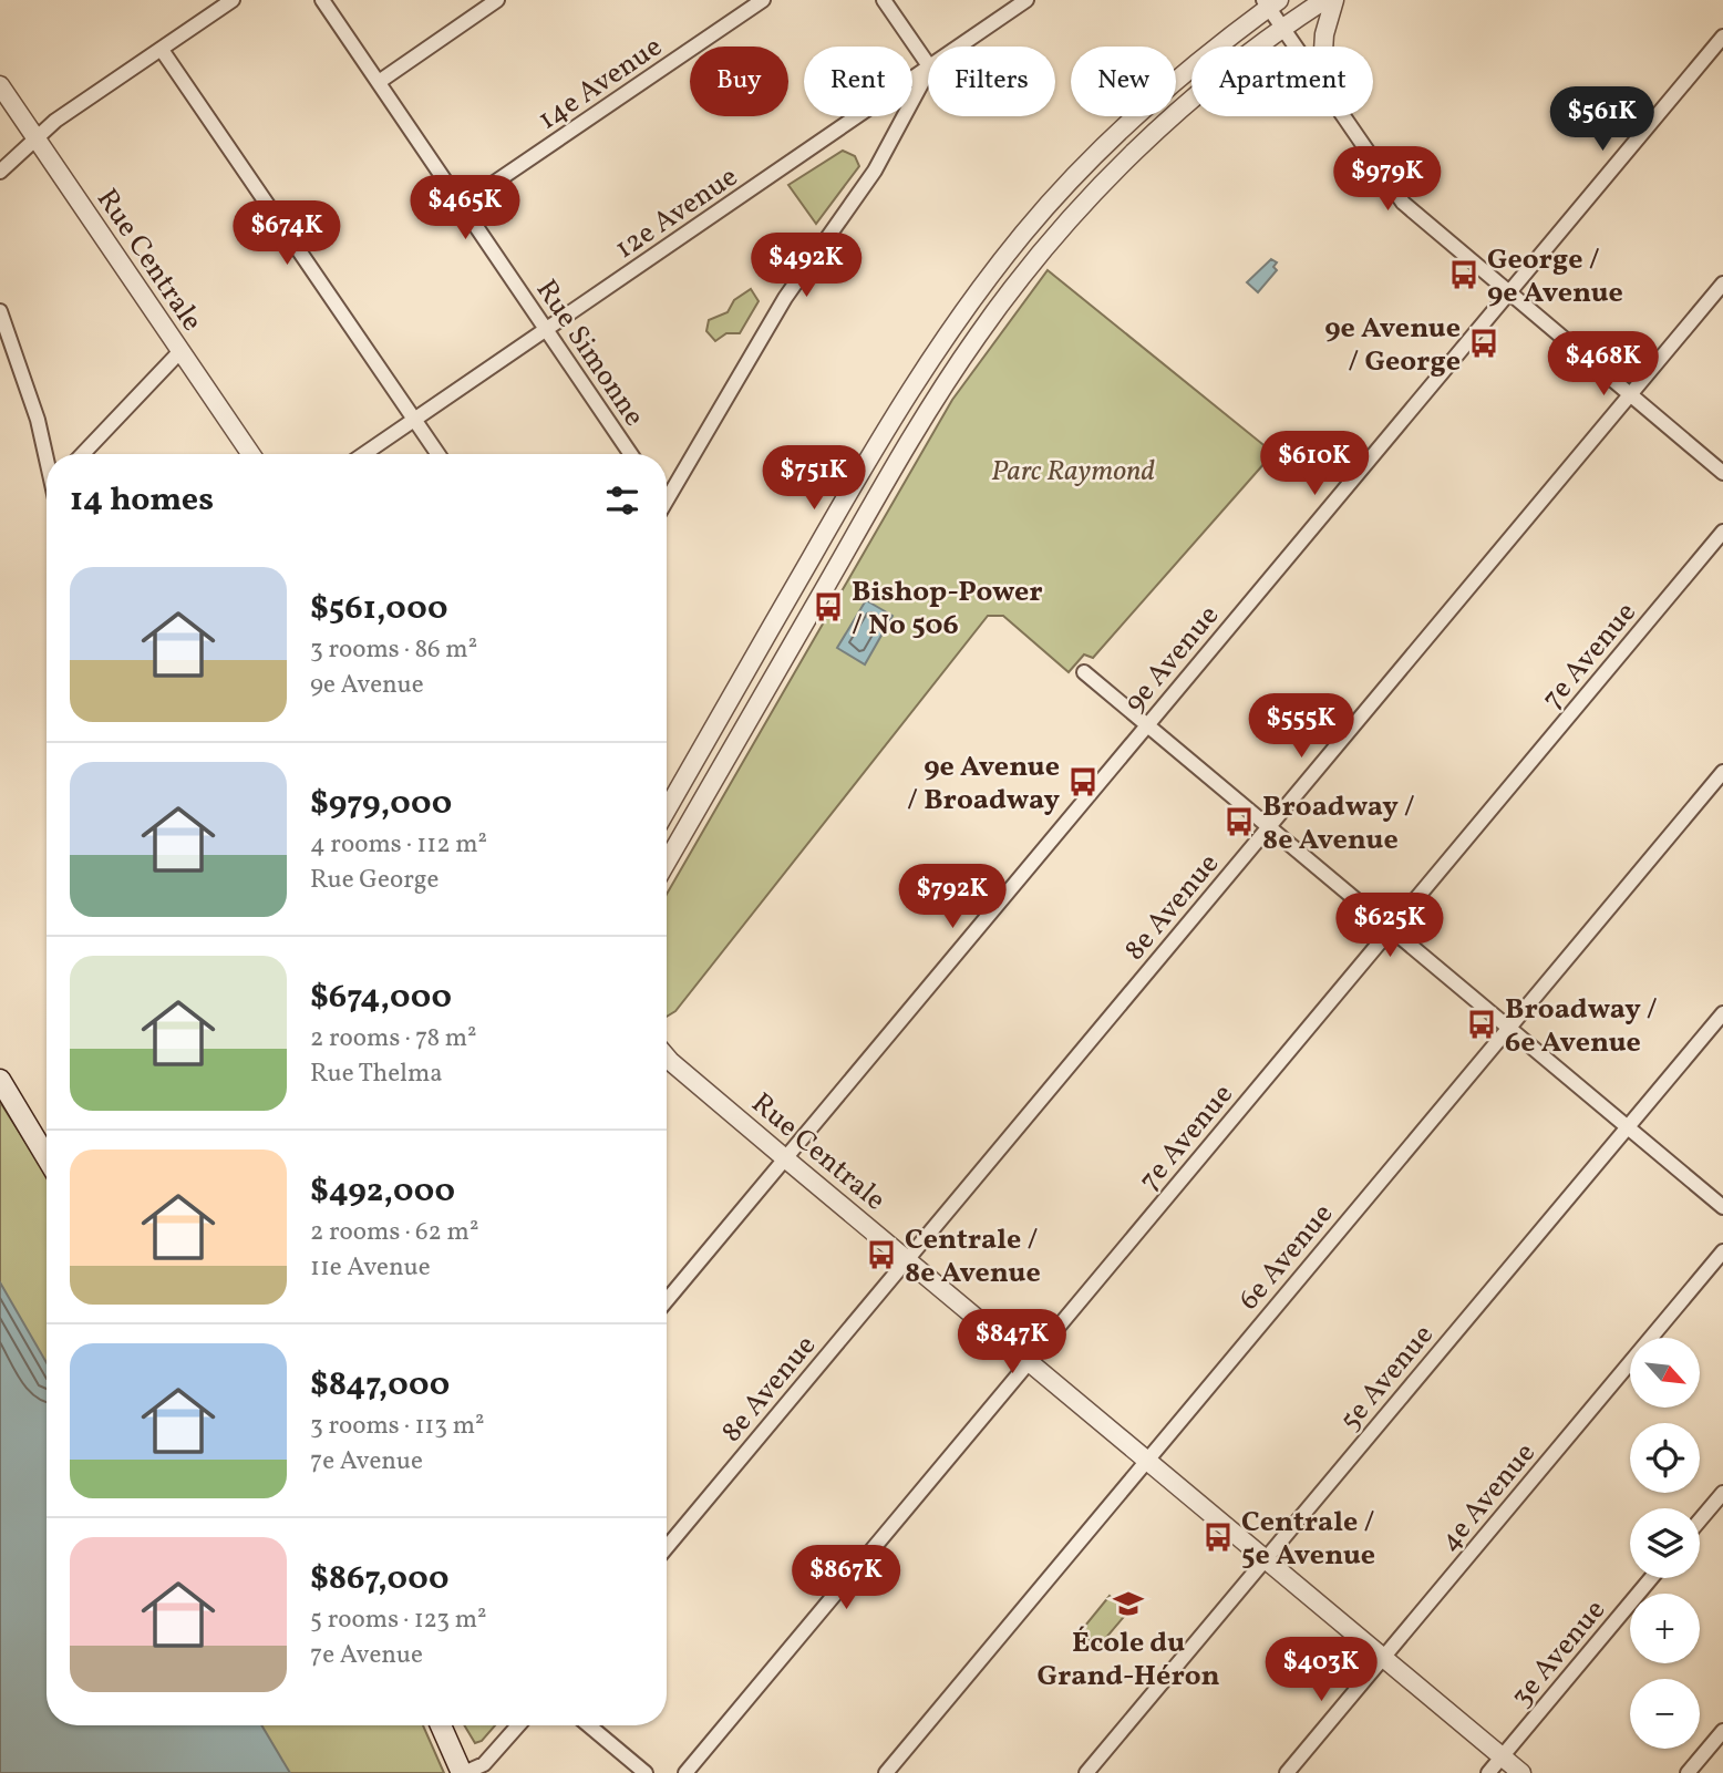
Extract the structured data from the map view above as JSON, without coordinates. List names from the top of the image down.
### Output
{
  "streets": {
    "street": [
      "14e Avenue",
      "12e Avenue",
      "Rue Centrale",
      "Rue Simonne",
      "7e Avenue",
      "9e Avenue",
      "8e Avenue",
      "6e Avenue",
      "5e Avenue",
      "4e Avenue",
      "3e Avenue"
    ]
  },
  "crossings": [
    ["14e Avenue", "Rue Simonne"],
    ["12e Avenue", "Rue Simonne"],
    ["Rue Centrale", "7e Avenue"],
    ["Rue Centrale", "9e Avenue"],
    ["Rue Centrale", "8e Avenue"],
    ["Rue Centrale", "6e Avenue"],
    ["Rue Centrale", "5e Avenue"],
    ["Rue Centrale", "4e Avenue"],
    ["Rue Centrale", "3e Avenue"]
  ],
  "parks": ["Parc Raymond"],
  "places": {
    "bus stop": [
      "George / 9e Avenue",
      "9e Avenue / George",
      "Bishop-Power / No 506",
      "9e Avenue / Broadway",
      "Broadway / 8e Avenue",
      "Broadway / 6e Avenue",
      "Centrale / 8e Avenue",
      "Centrale / 5e Avenue"
    ],
    "school or university": ["École du Grand-Héron"]
  },
  "north": "bottom right",
  "page": {
    "chip": [
      "Buy",
      "Rent",
      "Filters",
      "New",
      "Apartment"
    ],
    "price": [
      "$561K",
      "$979K",
      "$465K",
      "$674K",
      "$492K",
      "$468K",
      "$610K",
      "$751K",
      "$555K",
      "$792K",
      "$625K",
      "$847K",
      "$867K",
      "$403K"
    ],
    "heading": "14 homes",
    "list": [
      {
        "name": "$561,000",
        "note": "3 rooms · 86 m² · 9e Avenue"
      },
      {
        "name": "$979,000",
        "note": "4 rooms · 112 m² · Rue George"
      },
      {
        "name": "$674,000",
        "note": "2 rooms · 78 m² · Rue Thelma"
      },
      {
        "name": "$492,000",
        "note": "2 rooms · 62 m² · 11e Avenue"
      },
      {
        "name": "$847,000",
        "note": "3 rooms · 113 m² · 7e Avenue"
      },
      {
        "name": "$867,000",
        "note": "5 rooms · 123 m² · 7e Avenue"
      }
    ],
    "map_buttons": ["+", "−"]
  }
}
